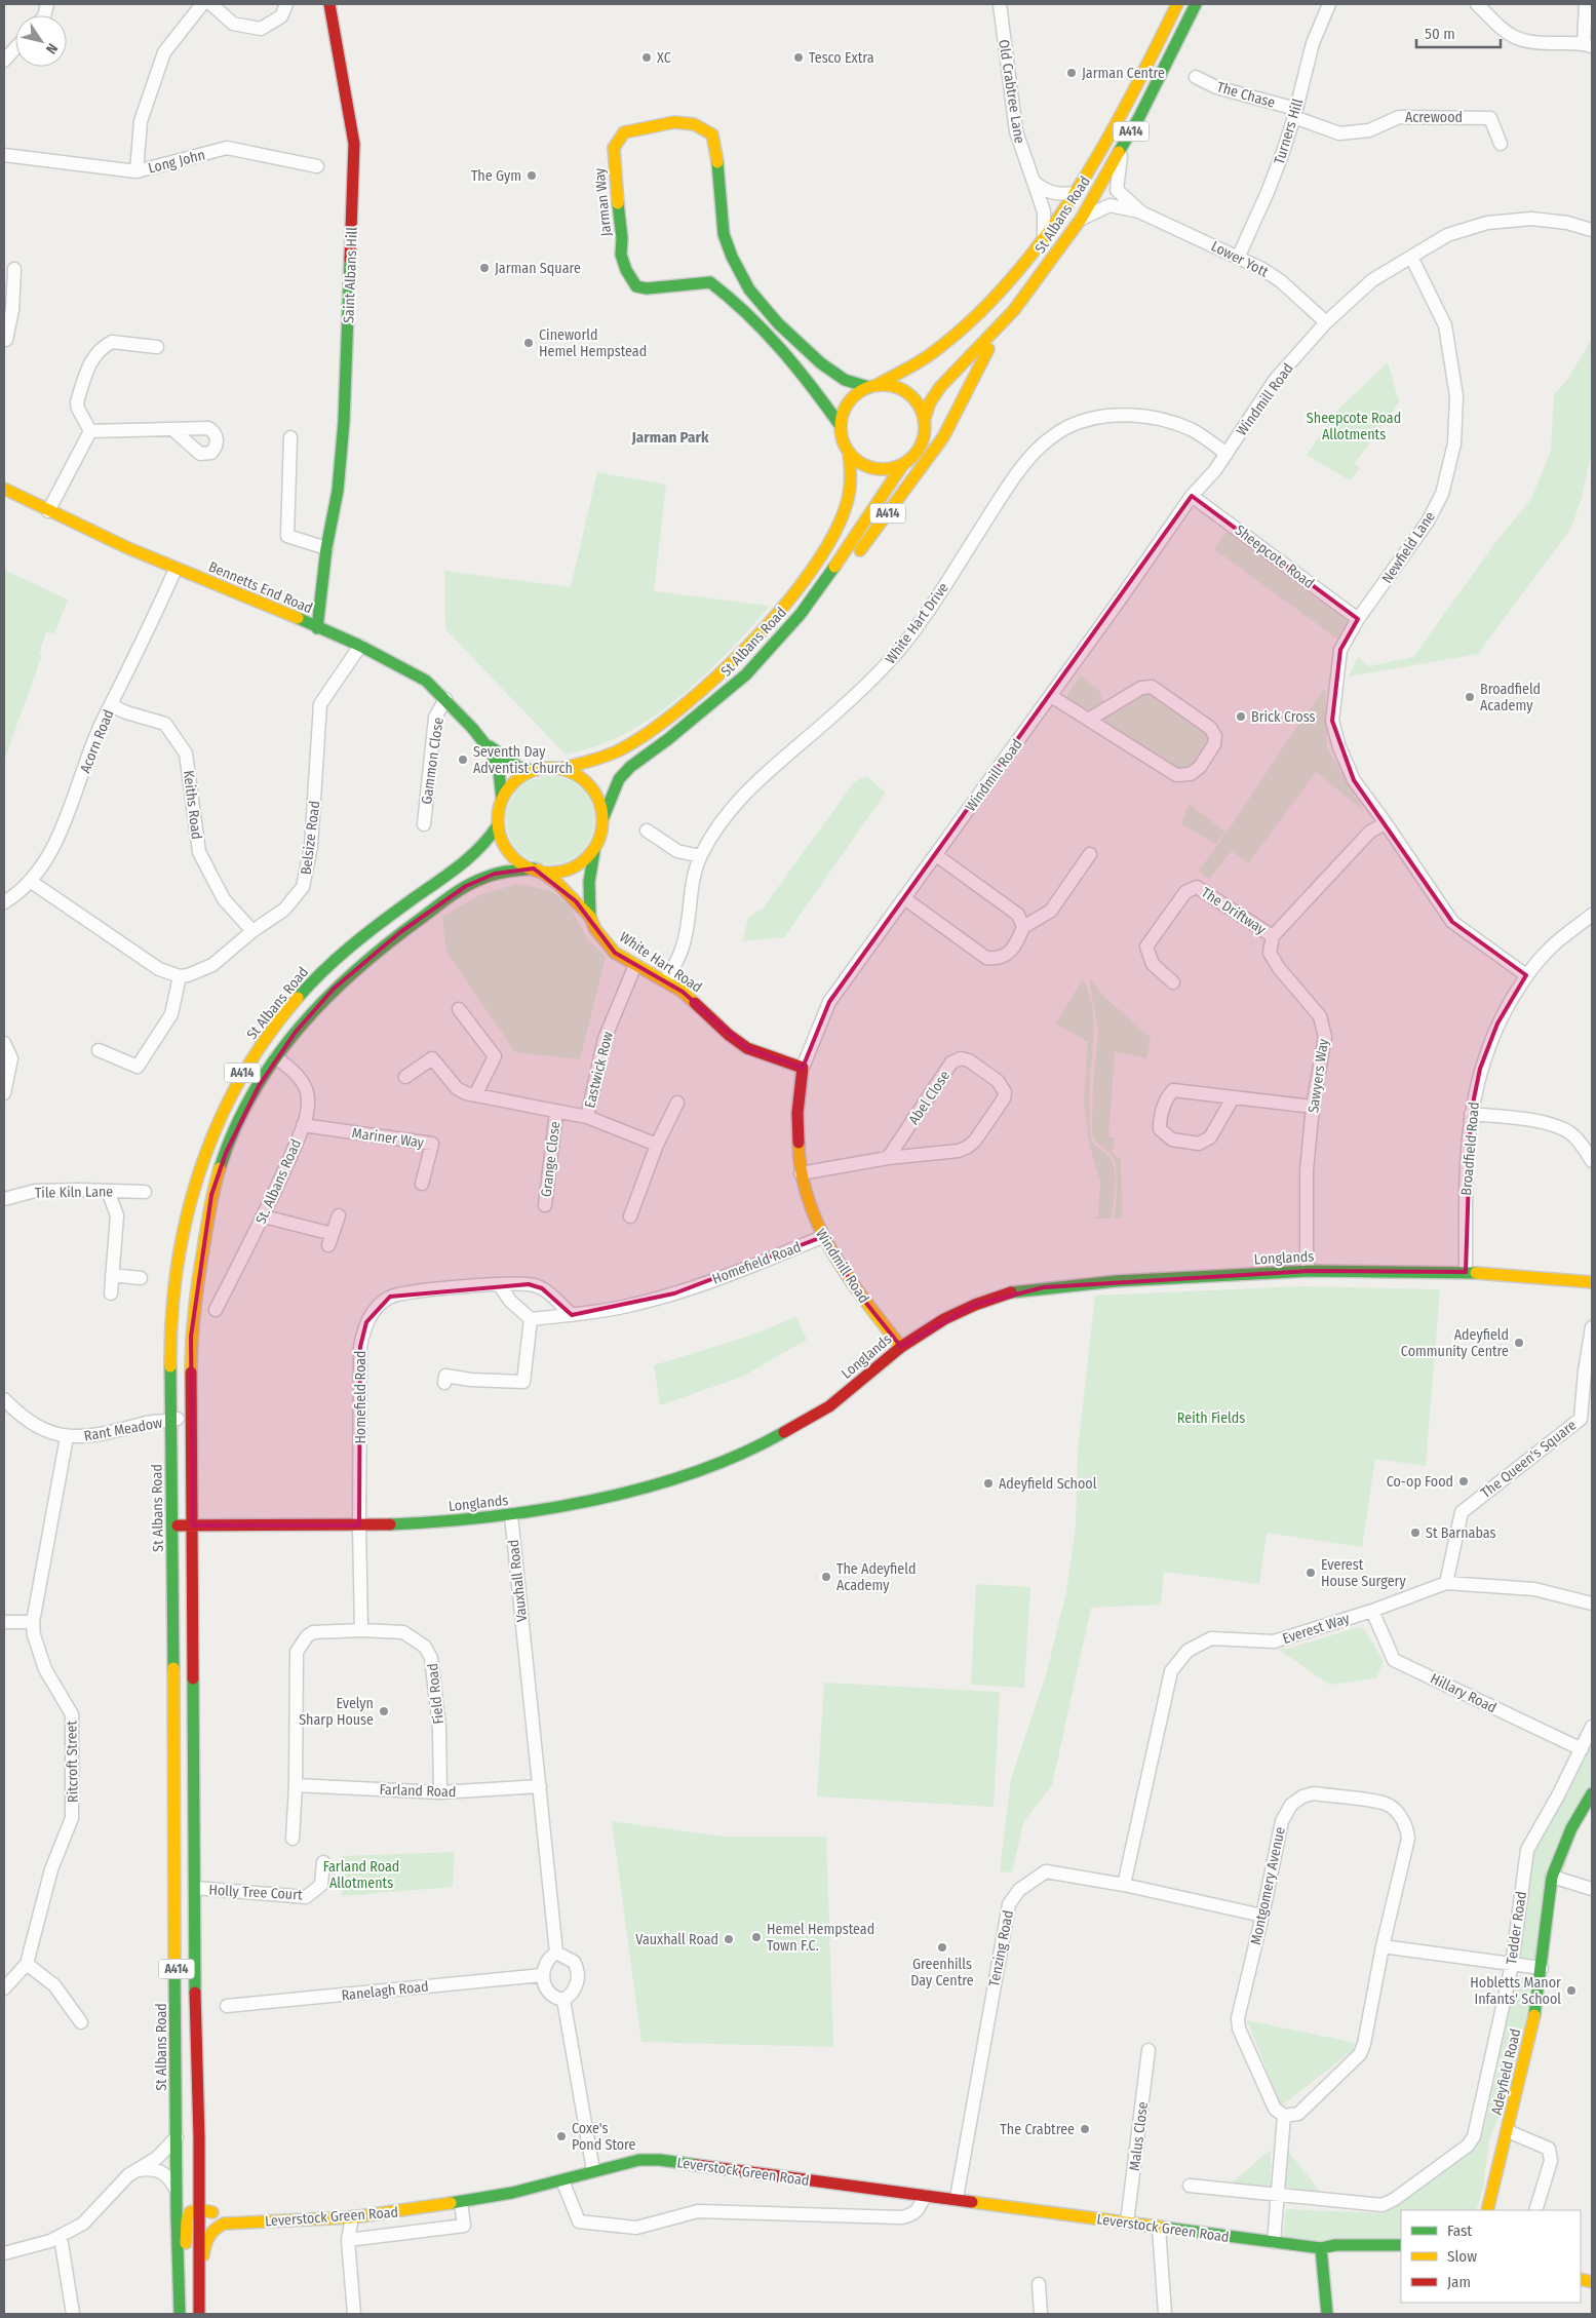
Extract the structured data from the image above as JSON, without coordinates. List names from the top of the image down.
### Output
{
  "streets": {
    "street": [
      "Old Crabtree Lane",
      "The Chase",
      "Acrewood",
      "A414",
      "Turners Hill",
      "Long John",
      "Jarman Way",
      "St Albans Road",
      "Lower Yott",
      "Saint Albans Hill",
      "Windmill Road",
      "Newfield Lane",
      "Sheepcote Road",
      "Bennetts End Road",
      "White Hart Drive",
      "Acorn Road",
      "Gammon Close",
      "Keiths Road",
      "Belsize Road",
      "The Driftway",
      "White Hart Road",
      "Eastwick Row",
      "Sawyers Way",
      "Abel Close",
      "Mariner Way",
      "Broadfield Road",
      "Grange Close",
      "St. Albans Road",
      "Tile Kiln Lane",
      "Longlands",
      "Homefield Road",
      "Rant Meadow",
      "The Queen's Square",
      "Vauxhall Road",
      "Everest Way",
      "Hillary Road",
      "Field Road",
      "Ritcroft Street",
      "Farland Road",
      "Montgomery Avenue",
      "Holly Tree Court",
      "Tedder Road",
      "Tenzing Road",
      "Ranelagh Road",
      "Adeyfield Road",
      "Malus Close",
      "Leverstock Green Road"
    ]
  },
  "crossings": [
    ["Old Crabtree Lane", "St Albans Road"],
    ["The Chase", "Acrewood"],
    ["The Chase", "Turners Hill"],
    ["Acrewood", "Turners Hill"],
    ["A414", "St Albans Road"],
    ["A414", "Bennetts End Road"],
    ["A414", "White Hart Road"],
    ["A414", "St. Albans Road"],
    ["A414", "Longlands"],
    ["A414", "Rant Meadow"],
    ["A414", "Holly Tree Court"],
    ["A414", "Leverstock Green Road"],
    ["Turners Hill", "Lower Yott"],
    ["Jarman Way", "St Albans Road"],
    ["St Albans Road", "Lower Yott"],
    ["St Albans Road", "Bennetts End Road"],
    ["St Albans Road", "White Hart Road"],
    ["St Albans Road", "Longlands"],
    ["St Albans Road", "Rant Meadow"],
    ["Lower Yott", "Windmill Road"],
    ["Saint Albans Hill", "Bennetts End Road"],
    ["Windmill Road", "Newfield Lane"],
    ["Windmill Road", "Sheepcote Road"],
    ["Windmill Road", "White Hart Drive"],
    ["Windmill Road", "White Hart Road"],
    ["Windmill Road", "Abel Close"],
    ["Windmill Road", "Longlands"],
    ["Windmill Road", "Homefield Road"],
    ["Newfield Lane", "Sheepcote Road"],
    ["Bennetts End Road", "Acorn Road"],
    ["Bennetts End Road", "Gammon Close"],
    ["Bennetts End Road", "Belsize Road"],
    ["Bennetts End Road", "White Hart Road"],
    ["White Hart Drive", "White Hart Road"],
    ["Acorn Road", "Keiths Road"],
    ["Keiths Road", "Belsize Road"],
    ["The Driftway", "Sawyers Way"],
    ["White Hart Road", "Eastwick Row"],
    ["Eastwick Row", "Grange Close"],
    ["Sawyers Way", "Longlands"],
    ["Mariner Way", "St. Albans Road"],
    ["Broadfield Road", "Longlands"],
    ["Longlands", "Homefield Road"],
    ["Longlands", "Vauxhall Road"],
    ["Rant Meadow", "Ritcroft Street"],
    ["The Queen's Square", "Everest Way"],
    ["Vauxhall Road", "Farland Road"],
    ["Vauxhall Road", "Ranelagh Road"],
    ["Everest Way", "Hillary Road"],
    ["Everest Way", "Tenzing Road"],
    ["Hillary Road", "Tedder Road"],
    ["Field Road", "Farland Road"],
    ["Montgomery Avenue", "Tenzing Road"],
    ["Tenzing Road", "Leverstock Green Road"],
    ["Malus Close", "Leverstock Green Road"]
  ],
  "districts": ["Jarman Park"],
  "parks": ["Sheepcote Road Allotments", "Reith Fields", "Farland Road Allotments"],
  "places": [
    "XC",
    "Tesco Extra",
    "Jarman Centre",
    "The Gym",
    "Jarman Square",
    "Cineworld Hemel Hempstead",
    "Broadfield Academy",
    "Brick Cross",
    "Seventh Day Adventist Church",
    "Adeyfield Community Centre",
    "Co-op Food",
    "Adeyfield School",
    "St Barnabas",
    "Everest House Surgery",
    "The Adeyfield Academy",
    "Evelyn Sharp House",
    "Hemel Hempstead Town F.C.",
    "Vauxhall Road",
    "Greenhills Day Centre",
    "Hobletts Manor Infants' School",
    "The Crabtree",
    "Coxe's Pond Store"
  ],
  "legend": ["Fast", "Slow", "Jam"],
  "scale_bar": "50 m",
  "north": "bottom right"
}
